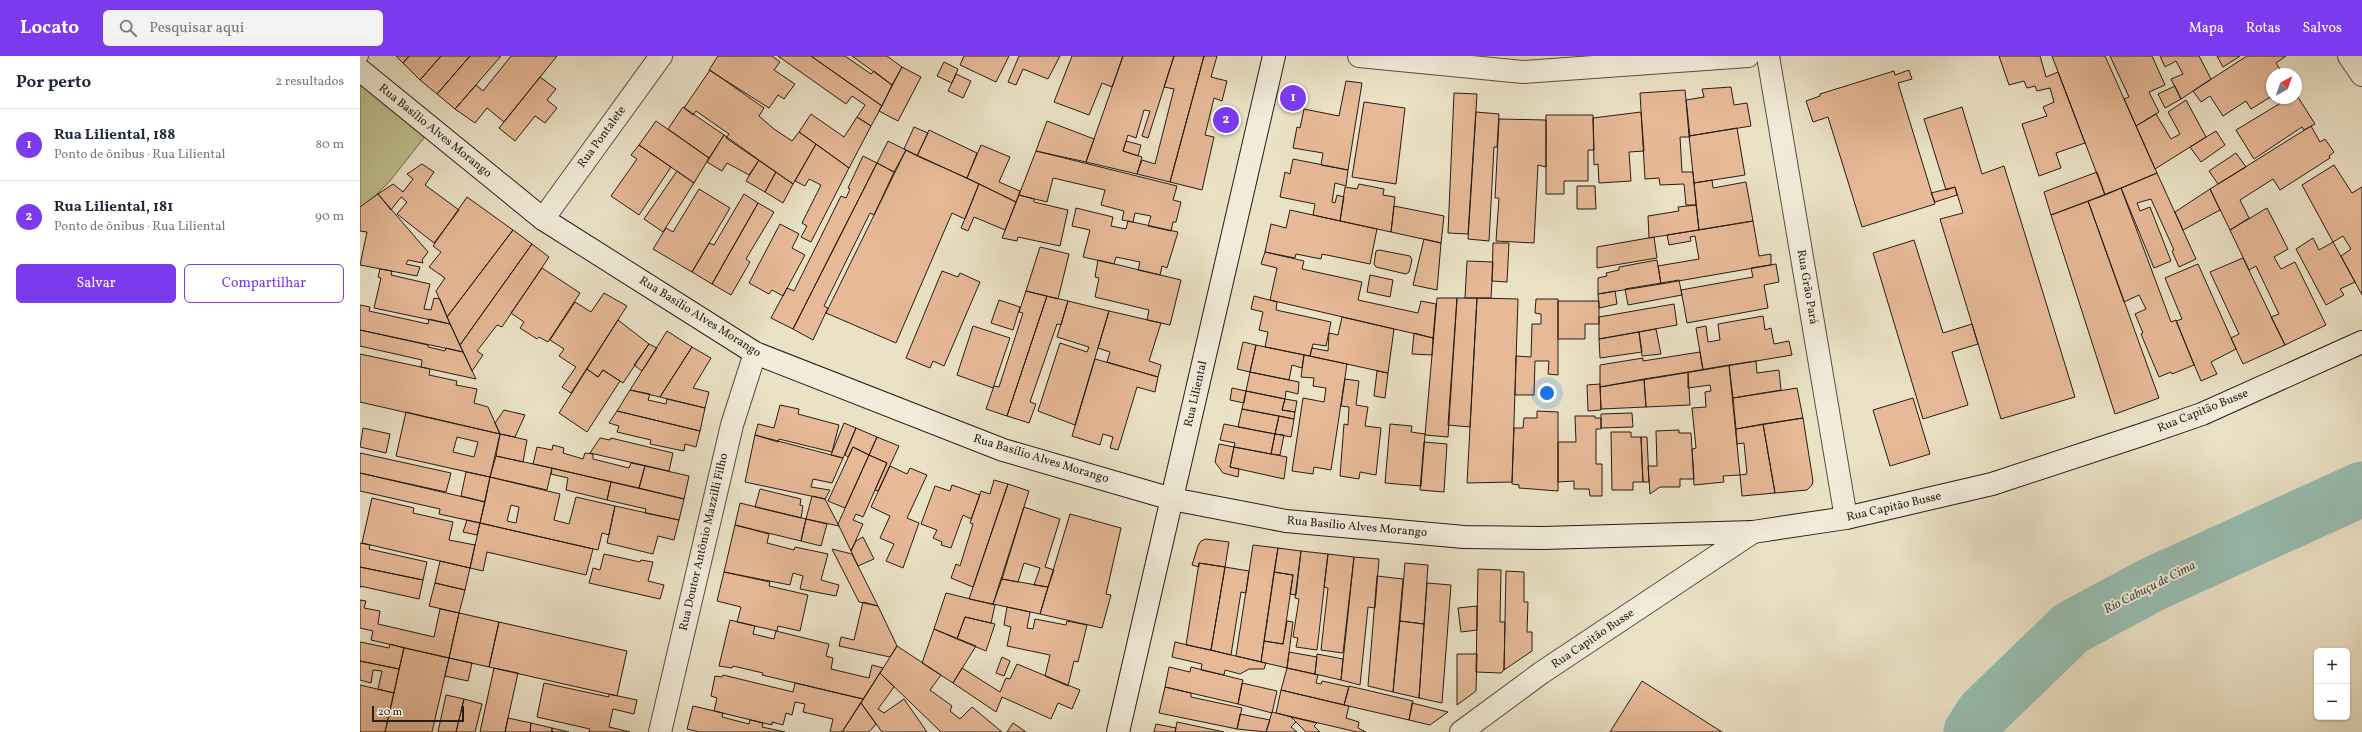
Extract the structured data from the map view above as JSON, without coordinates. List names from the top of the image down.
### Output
{
  "streets": {
    "street": [
      "Rua Basílio Alves Morango",
      "Rua Pontalete",
      "Rua Grão Pará",
      "Rua Liliental",
      "Rua Capitão Busse",
      "Rua Doutor Antônio Mazzilli Filho"
    ]
  },
  "crossings": [
    ["Rua Basílio Alves Morango", "Rua Pontalete"],
    ["Rua Basílio Alves Morango", "Rua Liliental"],
    ["Rua Basílio Alves Morango", "Rua Capitão Busse"],
    ["Rua Basílio Alves Morango", "Rua Doutor Antônio Mazzilli Filho"],
    ["Rua Grão Pará", "Rua Capitão Busse"]
  ],
  "water": ["Rio Cabuçu de Cima"],
  "scale_bar": "20 m",
  "north": "top right",
  "page": {
    "header": "Locato",
    "search": "Pesquisar aqui",
    "nav": ["Mapa", "Rotas", "Salvos"],
    "heading": ["Por perto", "2 resultados"],
    "pins": ["1", "2"],
    "list": [
      {
        "mark": "1",
        "name": "Rua Liliental, 188",
        "note": "Ponto de ônibus · Rua Liliental",
        "value": "80 m"
      },
      {
        "mark": "2",
        "name": "Rua Liliental, 181",
        "note": "Ponto de ônibus · Rua Liliental",
        "value": "90 m"
      }
    ],
    "buttons": ["Salvar", "Compartilhar"],
    "map_buttons": ["+", "−"],
    "scale": "20 m"
  }
}
